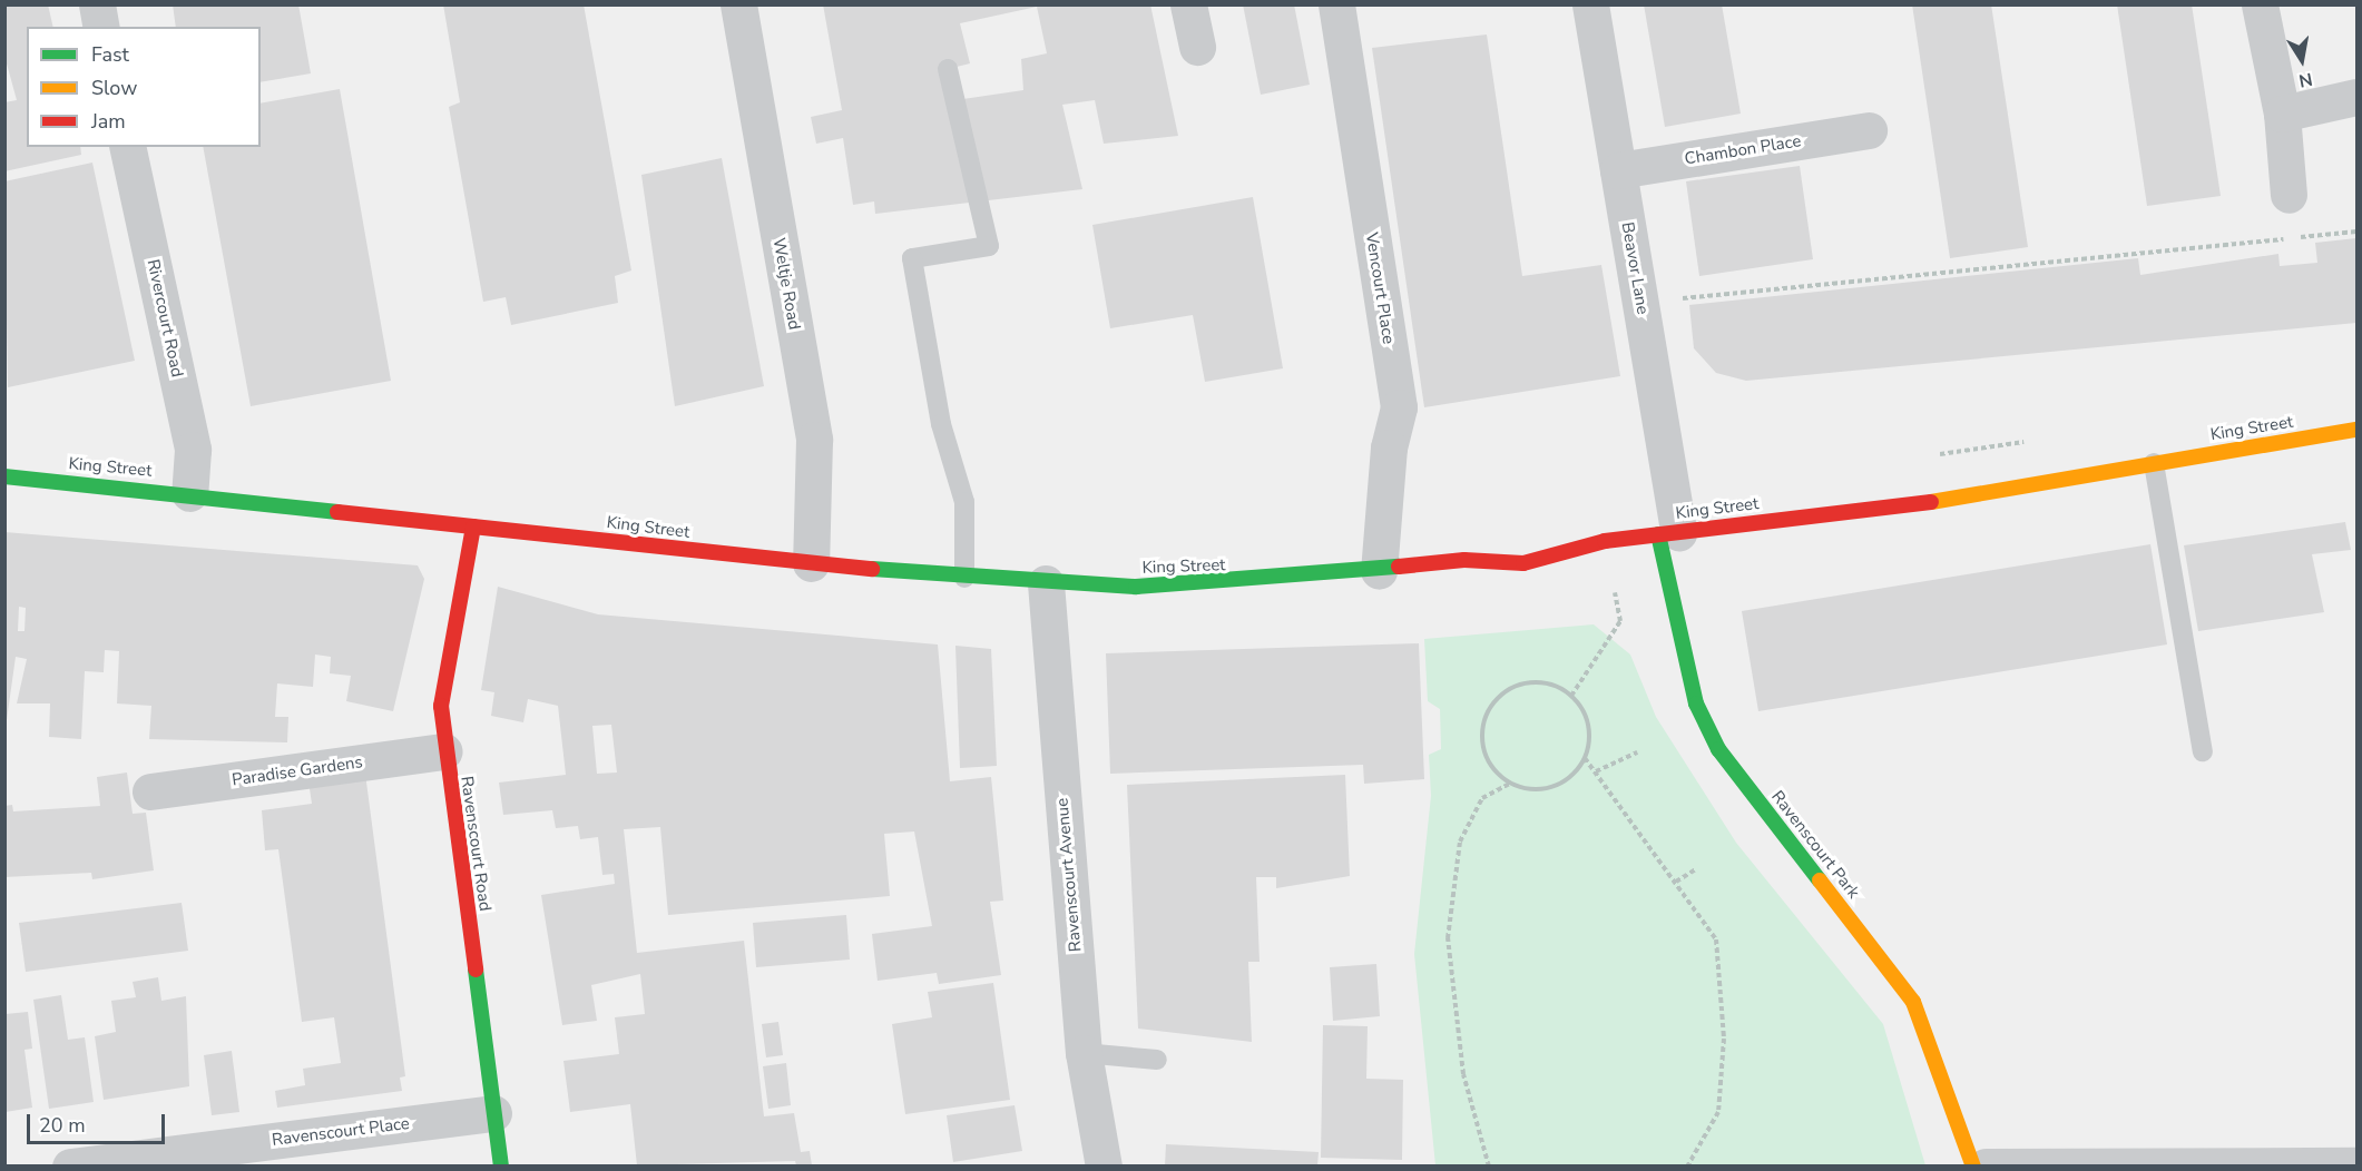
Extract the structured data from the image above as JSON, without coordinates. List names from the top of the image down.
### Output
{
  "streets": {
    "main road": ["King Street", "Ravenscourt Road", "Ravenscourt Park"],
    "street": [
      "Chambon Place",
      "Beavor Lane",
      "Weltje Road",
      "Vencourt Place",
      "Rivercourt Road",
      "Paradise Gardens",
      "Ravenscourt Avenue",
      "Ravenscourt Place"
    ]
  },
  "crossings": [
    ["Chambon Place", "Beavor Lane"],
    ["Beavor Lane", "King Street"],
    ["Beavor Lane", "Ravenscourt Park"],
    ["Weltje Road", "King Street"],
    ["Vencourt Place", "King Street"],
    ["Rivercourt Road", "King Street"],
    ["King Street", "Ravenscourt Road"],
    ["King Street", "Ravenscourt Park"],
    ["King Street", "Ravenscourt Avenue"],
    ["Paradise Gardens", "Ravenscourt Road"],
    ["Ravenscourt Road", "Ravenscourt Place"]
  ],
  "legend": ["Fast", "Slow", "Jam"],
  "scale_bar": "20 m",
  "north": "bottom"
}
